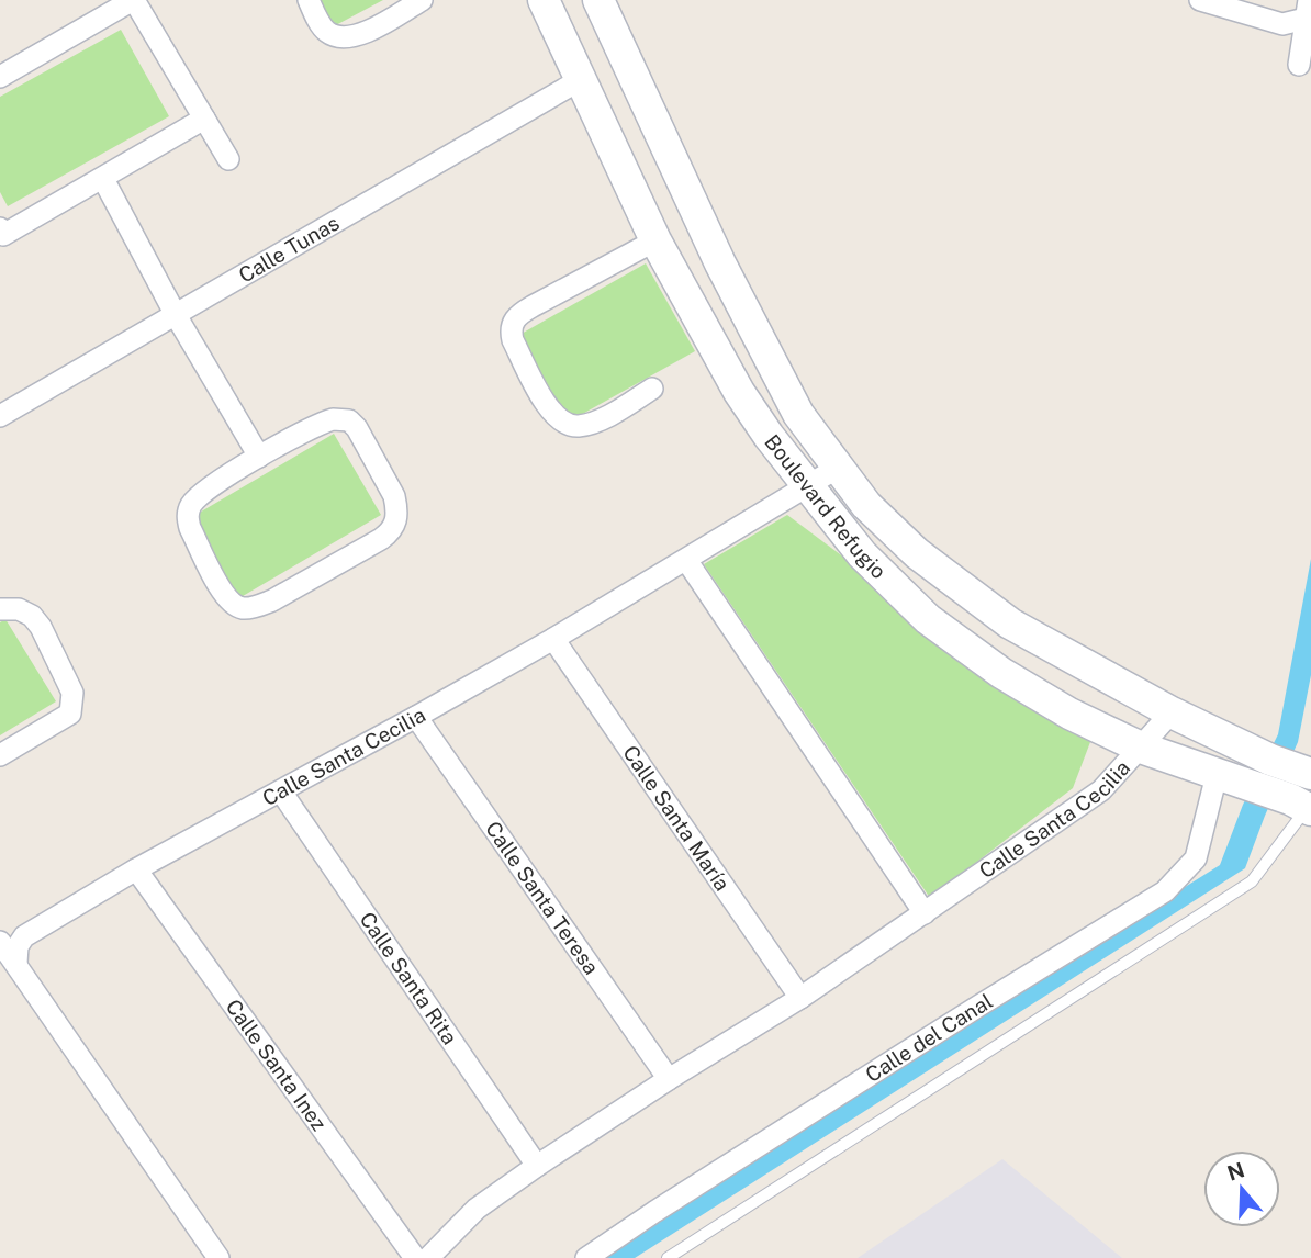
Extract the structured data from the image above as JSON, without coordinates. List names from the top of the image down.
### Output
{
  "streets": {
    "street": [
      "Calle Tunas",
      "Boulevard Refugio",
      "Calle Santa Cecilia",
      "Calle Santa María",
      "Calle Santa Teresa",
      "Calle Santa Rita",
      "Calle del Canal",
      "Calle Santa Inez"
    ]
  },
  "crossings": [
    ["Calle Tunas", "Boulevard Refugio"],
    ["Boulevard Refugio", "Calle Santa Cecilia"],
    ["Boulevard Refugio", "Calle del Canal"],
    ["Calle Santa Cecilia", "Calle Santa María"],
    ["Calle Santa Cecilia", "Calle Santa Teresa"],
    ["Calle Santa Cecilia", "Calle Santa Rita"],
    ["Calle Santa Cecilia", "Calle Santa Inez"]
  ],
  "north": "top"
}
